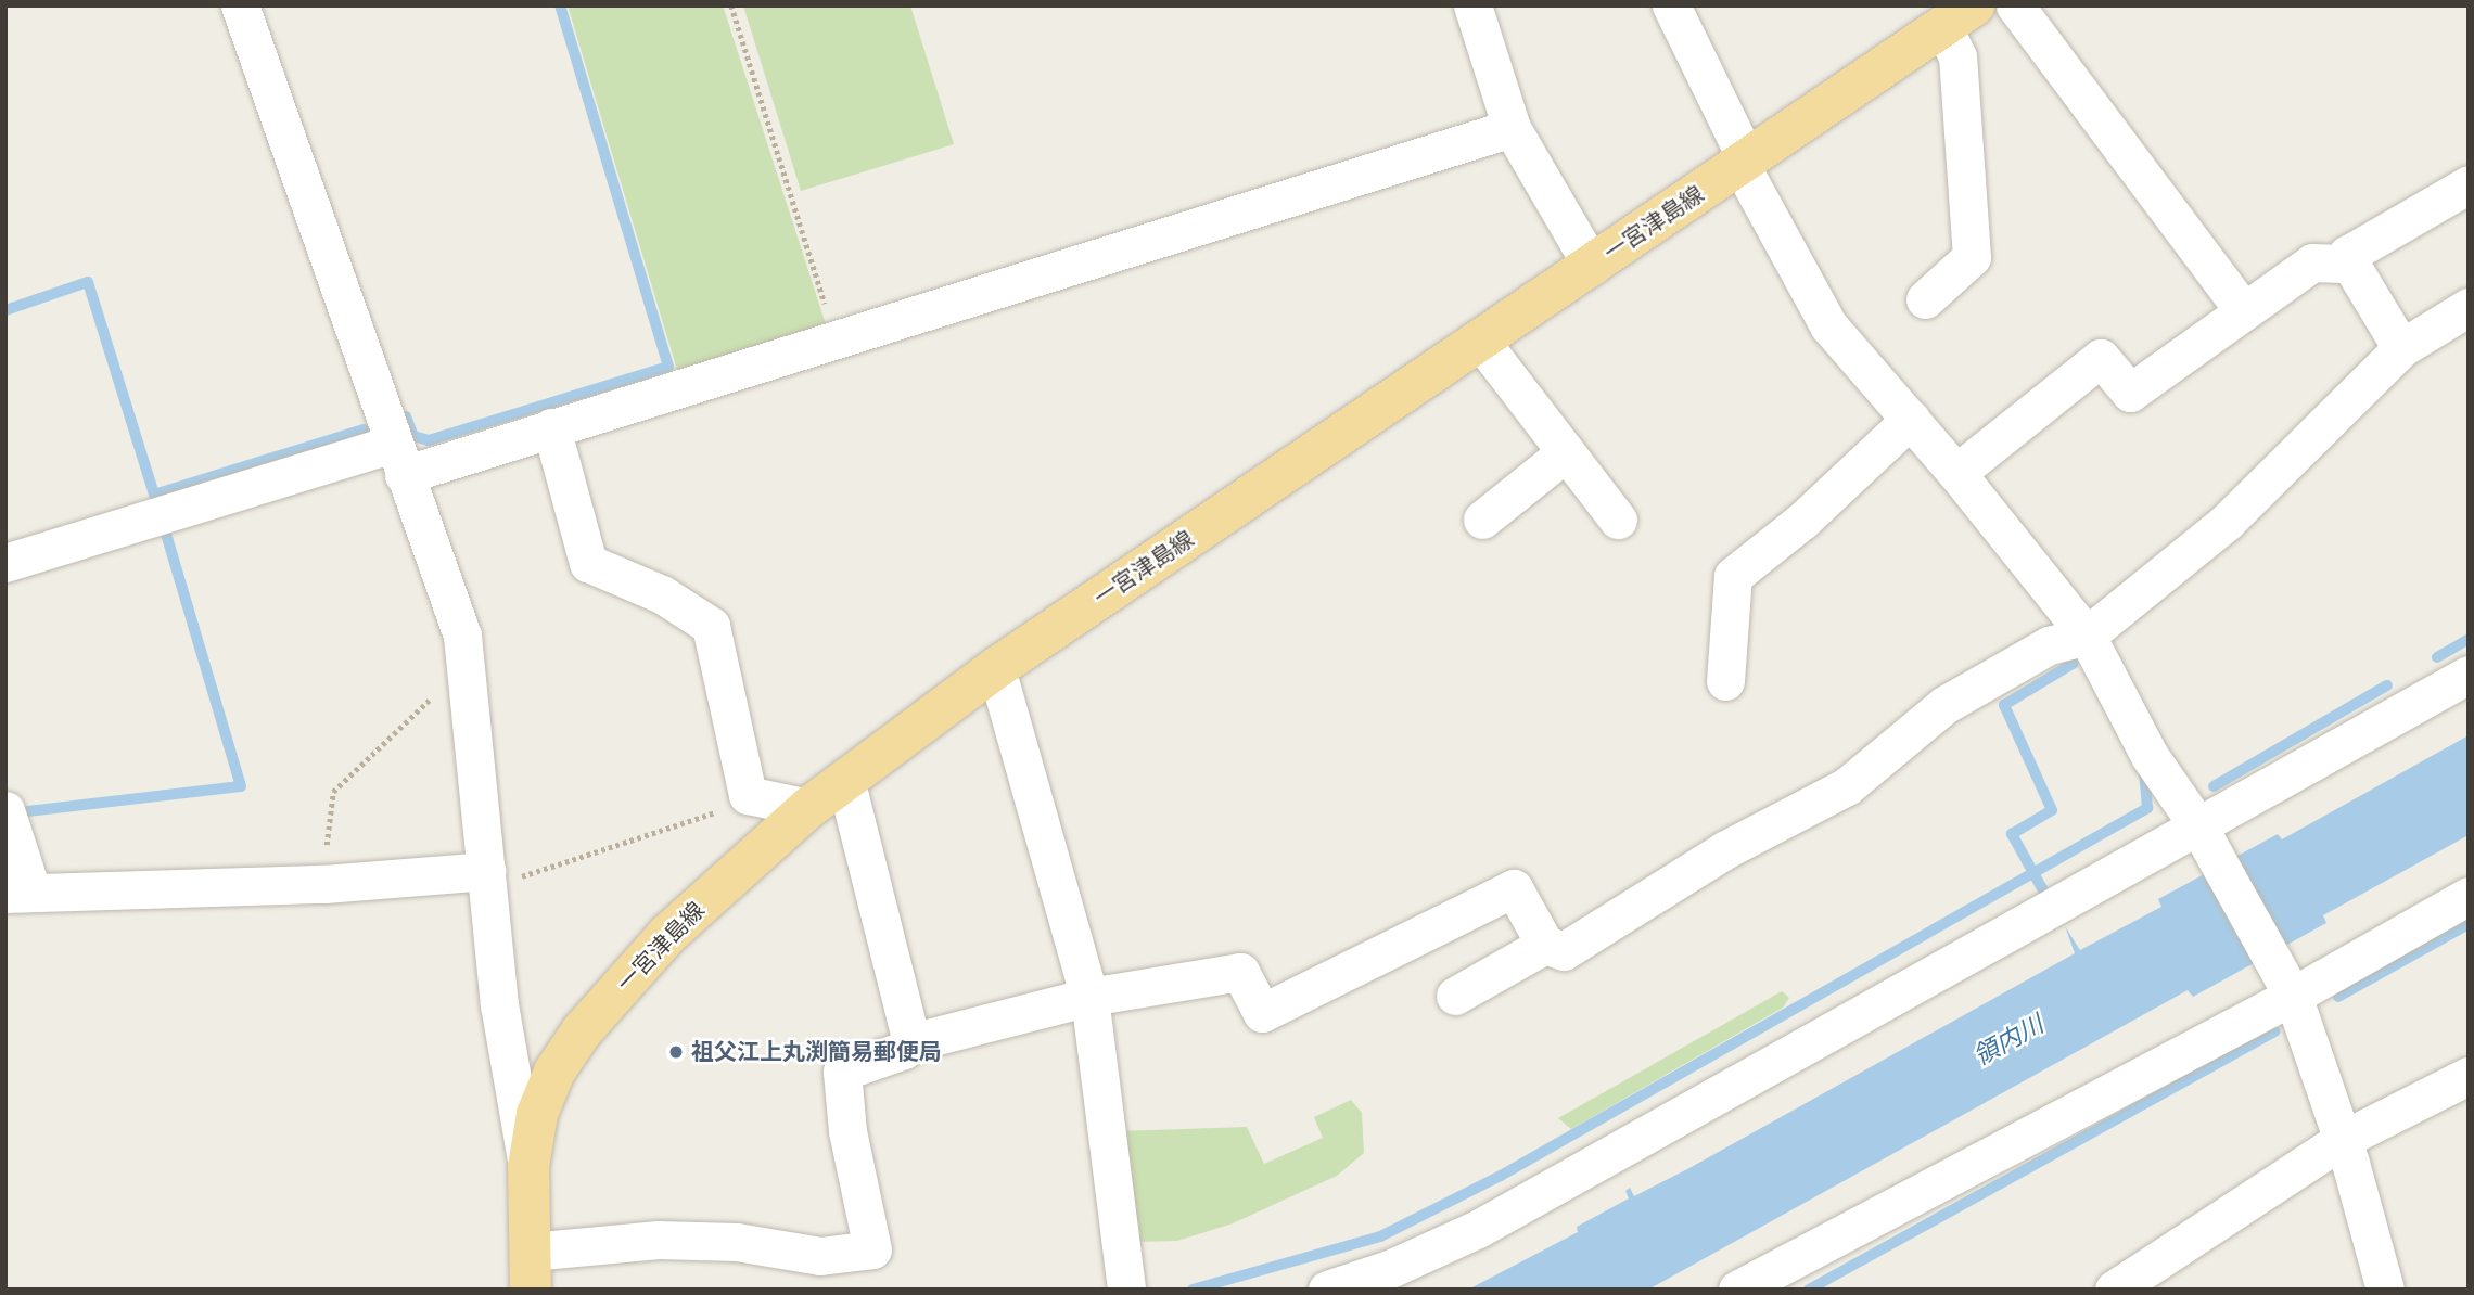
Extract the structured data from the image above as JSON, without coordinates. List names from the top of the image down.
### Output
{
  "streets": {
    "main road": ["一宮津島線"]
  },
  "water": ["領内川"],
  "places": ["祖父江上丸渕簡易郵便局"]
}
